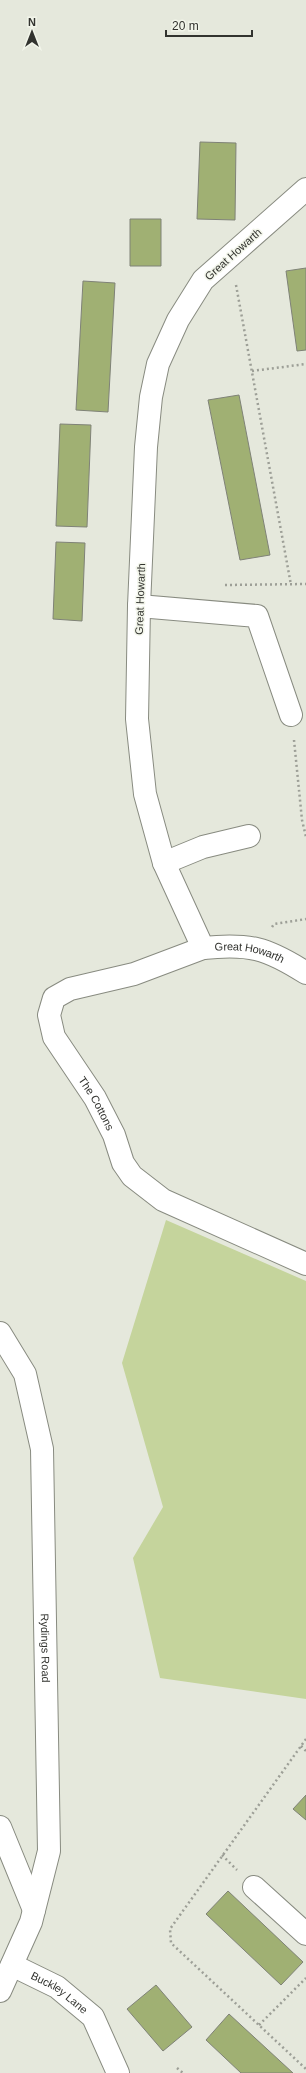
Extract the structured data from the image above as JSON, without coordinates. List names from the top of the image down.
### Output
{
  "streets": {
    "street": [
      "Great Howarth",
      "The Cottons",
      "Rydings Road",
      "Buckley Lane"
    ]
  },
  "crossings": [
    ["Great Howarth", "The Cottons"],
    ["Rydings Road", "Buckley Lane"]
  ],
  "scale_bar": "20 m",
  "north": "top"
}
